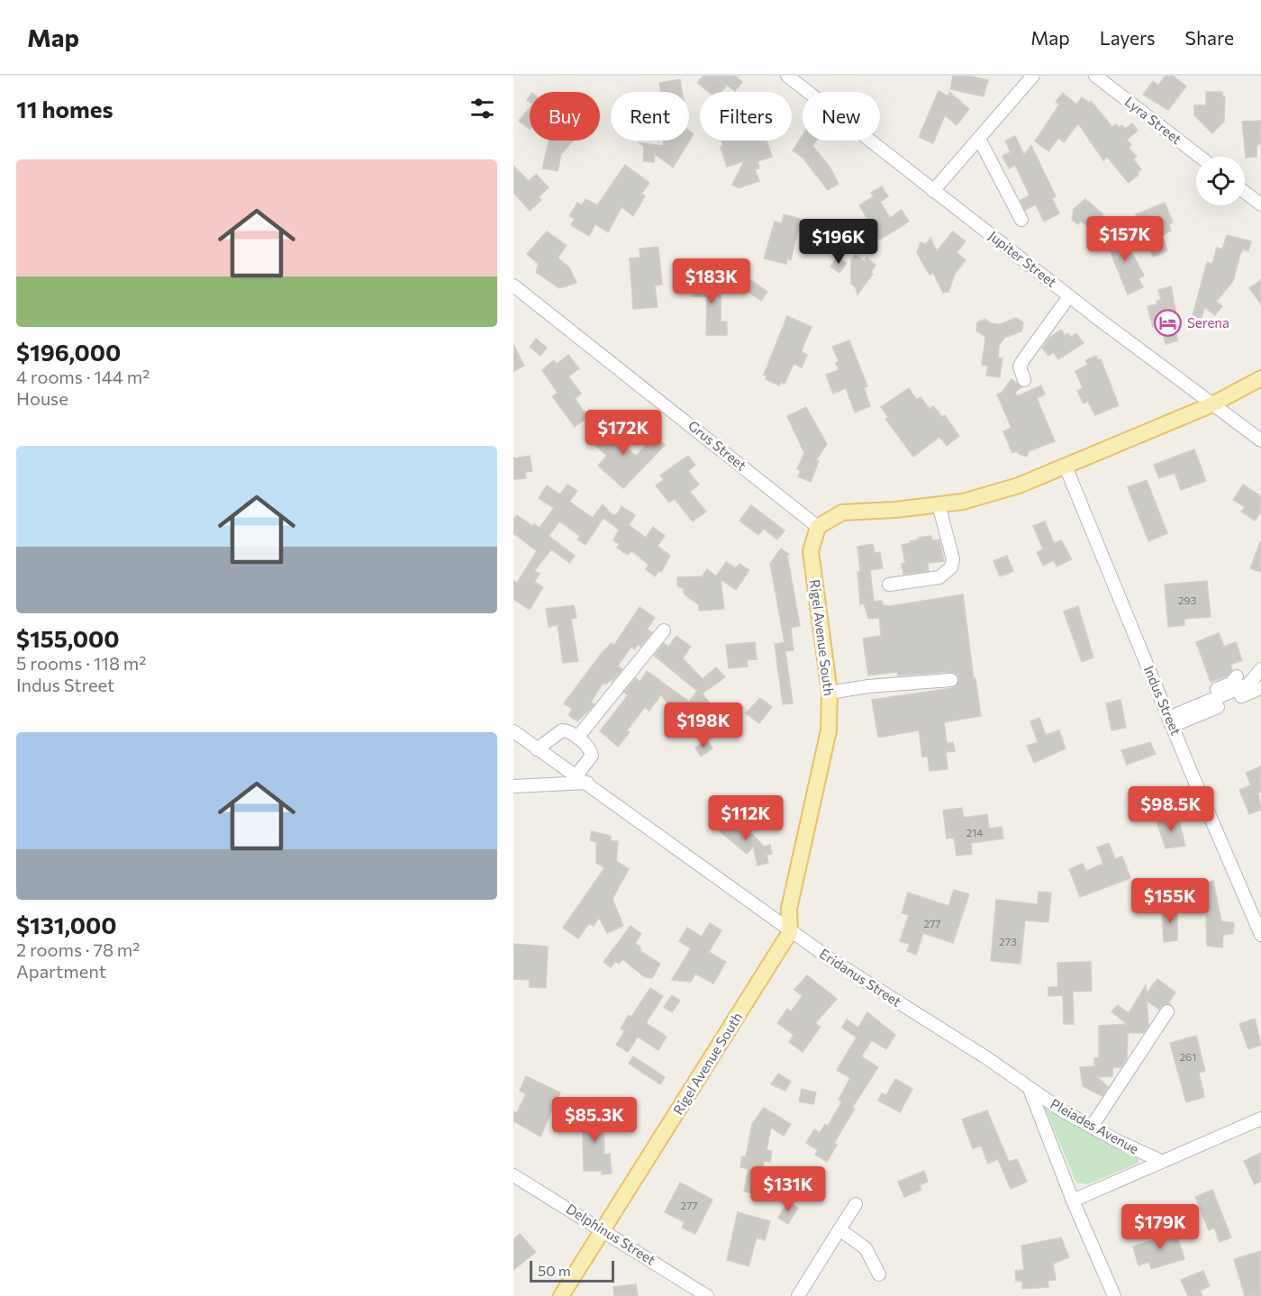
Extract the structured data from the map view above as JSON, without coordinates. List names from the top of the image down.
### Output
{
  "streets": {
    "main road": ["Rigel Avenue South"],
    "street": [
      "Lyra Street",
      "Jupiter Street",
      "Grus Street",
      "Indus Street",
      "Eridanus Street",
      "Pleiades Avenue",
      "Delphinus Street"
    ]
  },
  "crossings": [
    ["Grus Street", "Rigel Avenue South"],
    ["Rigel Avenue South", "Eridanus Street"],
    ["Rigel Avenue South", "Delphinus Street"],
    ["Eridanus Street", "Pleiades Avenue"]
  ],
  "places": {
    "hotel": ["Serena"]
  },
  "house_numbers": [
    "293",
    "214",
    "277",
    "273",
    "261",
    "277"
  ],
  "scale_bar": "50 m",
  "page": {
    "header": "Map",
    "nav": ["Map", "Layers", "Share"],
    "heading": "11 homes",
    "chip": [
      "Buy",
      "Rent",
      "Filters",
      "New"
    ],
    "list": [
      {
        "name": "$196,000",
        "note": "4 rooms · 144 m² · House"
      },
      {
        "name": "$155,000",
        "note": "5 rooms · 118 m² · Indus Street"
      },
      {
        "name": "$131,000",
        "note": "2 rooms · 78 m² · Apartment"
      }
    ],
    "price": [
      "$157K",
      "$196K",
      "$183K",
      "$172K",
      "$198K",
      "$98.5K",
      "$112K",
      "$155K",
      "$85.3K",
      "$131K",
      "$179K"
    ],
    "scale": "50 m"
  }
}
